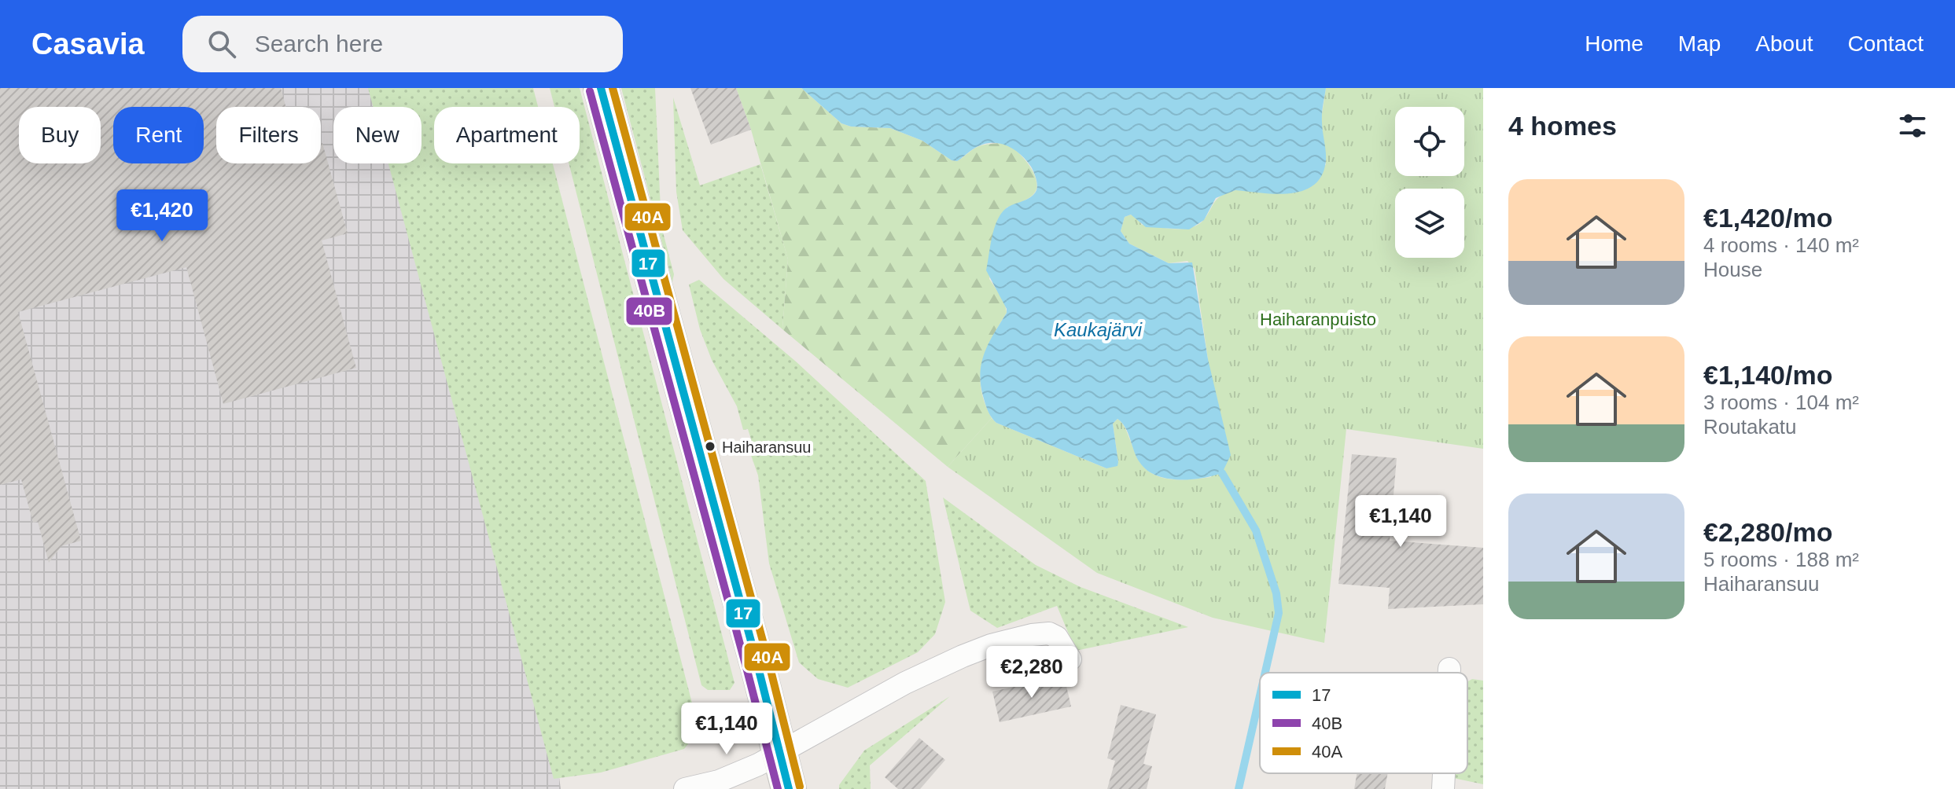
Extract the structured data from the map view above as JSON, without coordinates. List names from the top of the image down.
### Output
{
  "water": ["Kaukajärvi"],
  "parks": ["Haiharanpuisto"],
  "places": ["Haiharansuu"],
  "lines": ["transit line 17", "transit line 40A", "transit line 40B"],
  "legend": ["17", "40B", "40A"],
  "page": {
    "header": "Casavia",
    "search": "Search here",
    "nav": [
      "Home",
      "Map",
      "About",
      "Contact"
    ],
    "heading": "4 homes",
    "chip": [
      "Buy",
      "Rent",
      "Filters",
      "New",
      "Apartment"
    ],
    "list": [
      {
        "name": "€1,420/mo",
        "note": "4 rooms · 140 m² · House"
      },
      {
        "name": "€1,140/mo",
        "note": "3 rooms · 104 m² · Routakatu"
      },
      {
        "name": "€2,280/mo",
        "note": "5 rooms · 188 m² · Haiharansuu"
      }
    ],
    "price": [
      "€1,420",
      "€1,140",
      "€2,280",
      "€1,140"
    ]
  }
}
